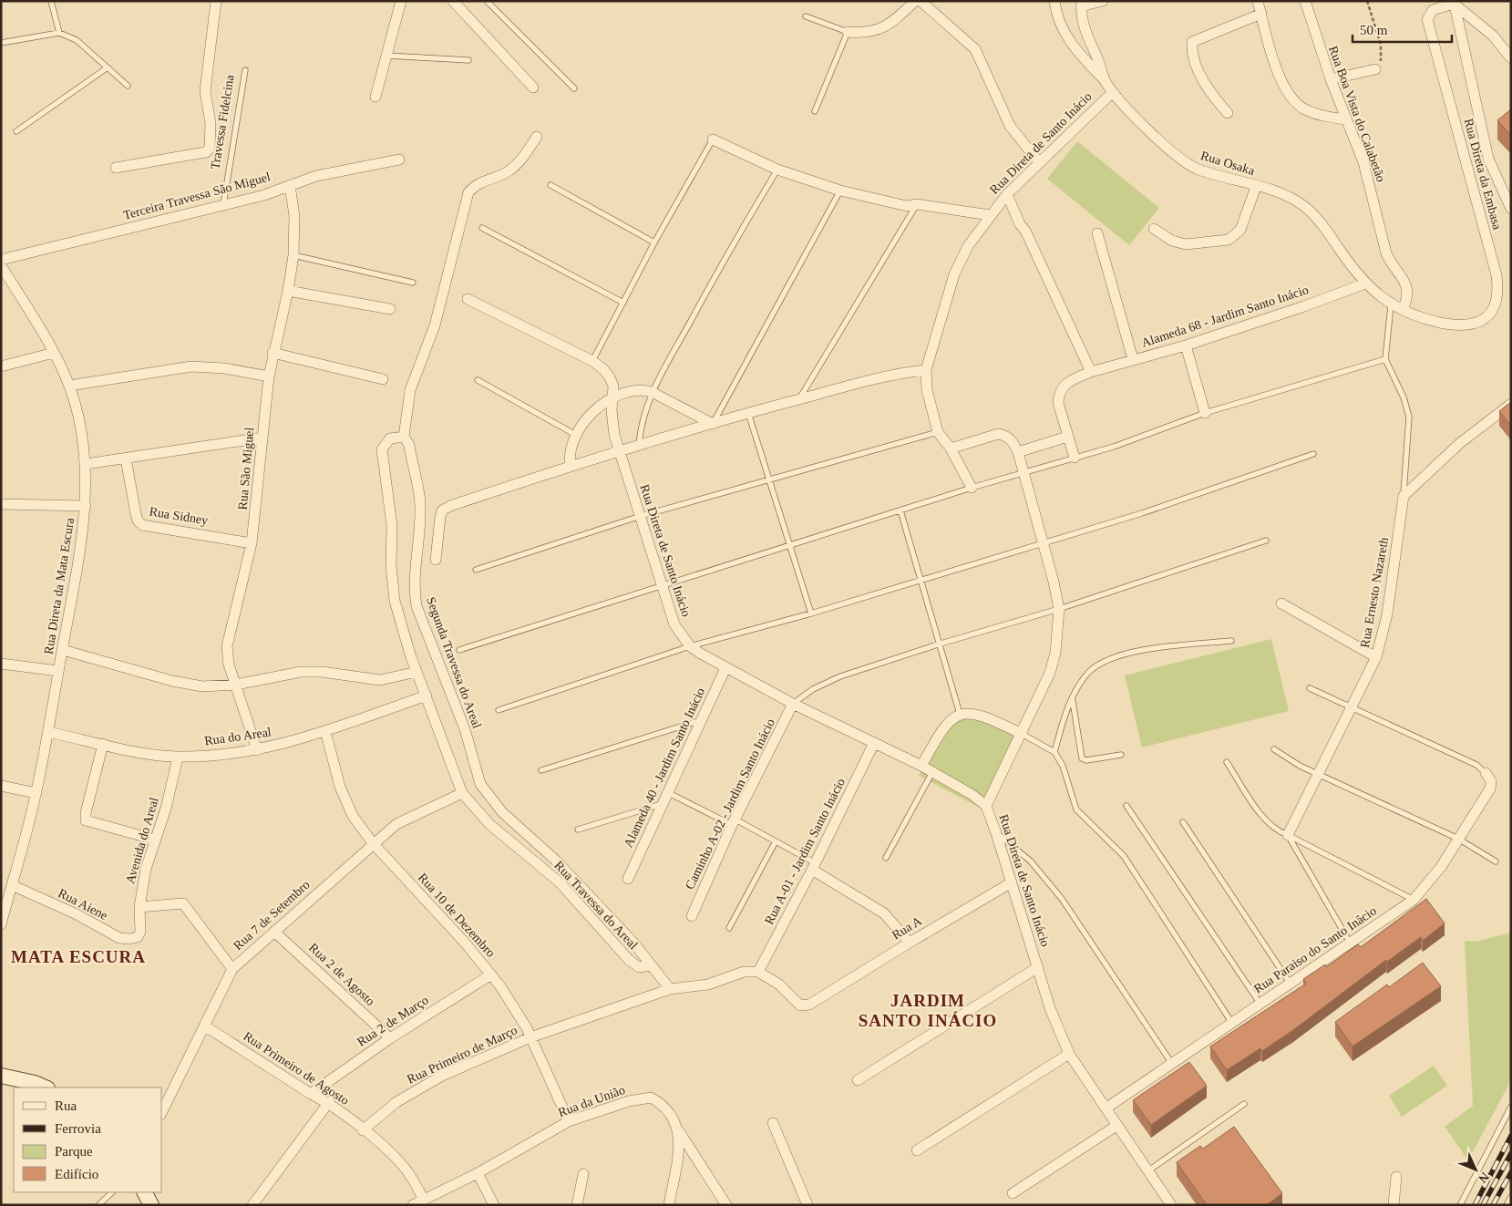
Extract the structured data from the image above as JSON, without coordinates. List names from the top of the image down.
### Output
{
  "streets": {
    "street": [
      "Rua Boa Vista do Calabetão",
      "Travessa Fidelcina",
      "Rua Direta de Santo Inácio",
      "Rua Osaka",
      "Rua Direta da Embasa",
      "Terceira Travessa São Miguel",
      "Alameda 68 - Jardim Santo Inácio",
      "Rua São Miguel",
      "Rua Sidney",
      "Rua Direta da Mata Escura",
      "Rua Ernesto Nazareth",
      "Segunda Travessa do Areal",
      "Rua do Areal",
      "Alameda 40 - Jardim Santo Inácio",
      "Caminho A-02 - Jardim Santo Inácio",
      "Avenida do Areal",
      "Rua A-01 - Jardim Santo Inácio",
      "Rua Aiene",
      "Rua Travessa do Areal",
      "Rua 7 de Setembro",
      "Rua 10 de Dezembro",
      "Rua A",
      "Rua Paraiso do Santo Inâcio",
      "Rua 2 de Agosto",
      "Rua 2 de Março",
      "Rua Primeiro de Março",
      "Rua Primeiro de Agosto",
      "Rua da União"
    ]
  },
  "crossings": [
    ["Rua Boa Vista do Calabetão", "Rua Direta da Embasa"],
    ["Travessa Fidelcina", "Terceira Travessa São Miguel"],
    ["Rua Direta de Santo Inácio", "Rua Osaka"],
    ["Rua Direta de Santo Inácio", "Alameda 40 - Jardim Santo Inácio"],
    ["Rua Direta de Santo Inácio", "Caminho A-02 - Jardim Santo Inácio"],
    ["Rua Direta de Santo Inácio", "Rua A-01 - Jardim Santo Inácio"],
    ["Rua Direta de Santo Inácio", "Rua A"],
    ["Rua Direta de Santo Inácio", "Rua Paraiso do Santo Inâcio"],
    ["Rua Osaka", "Rua Direta da Embasa"],
    ["Rua Osaka", "Alameda 68 - Jardim Santo Inácio"],
    ["Rua Direta da Embasa", "Alameda 68 - Jardim Santo Inácio"],
    ["Terceira Travessa São Miguel", "Rua São Miguel"],
    ["Rua São Miguel", "Rua Sidney"],
    ["Rua São Miguel", "Rua do Areal"],
    ["Rua Direta da Mata Escura", "Rua do Areal"],
    ["Rua Direta da Mata Escura", "Rua Aiene"],
    ["Segunda Travessa do Areal", "Rua Travessa do Areal"],
    ["Segunda Travessa do Areal", "Rua Primeiro de Março"],
    ["Rua do Areal", "Avenida do Areal"],
    ["Rua do Areal", "Rua 10 de Dezembro"],
    ["Avenida do Areal", "Rua Aiene"],
    ["Rua A-01 - Jardim Santo Inácio", "Rua A"],
    ["Rua A-01 - Jardim Santo Inácio", "Rua Primeiro de Março"],
    ["Rua Travessa do Areal", "Rua 7 de Setembro"],
    ["Rua 7 de Setembro", "Rua 10 de Dezembro"],
    ["Rua 7 de Setembro", "Rua 2 de Agosto"],
    ["Rua 7 de Setembro", "Rua Primeiro de Agosto"],
    ["Rua 10 de Dezembro", "Rua 2 de Março"],
    ["Rua 10 de Dezembro", "Rua Primeiro de Março"],
    ["Rua 10 de Dezembro", "Rua da União"],
    ["Rua A", "Rua Primeiro de Março"],
    ["Rua 2 de Agosto", "Rua 2 de Março"],
    ["Rua 2 de Março", "Rua Primeiro de Agosto"],
    ["Rua Primeiro de Março", "Rua Primeiro de Agosto"],
    ["Rua Primeiro de Agosto", "Rua da União"]
  ],
  "districts": ["MATA ESCURA", "JARDIM SANTO INÁCIO"],
  "legend": [
    "Rua",
    "Ferrovia",
    "Parque",
    "Edifício"
  ],
  "scale_bar": "50 m",
  "north": "bottom right"
}
